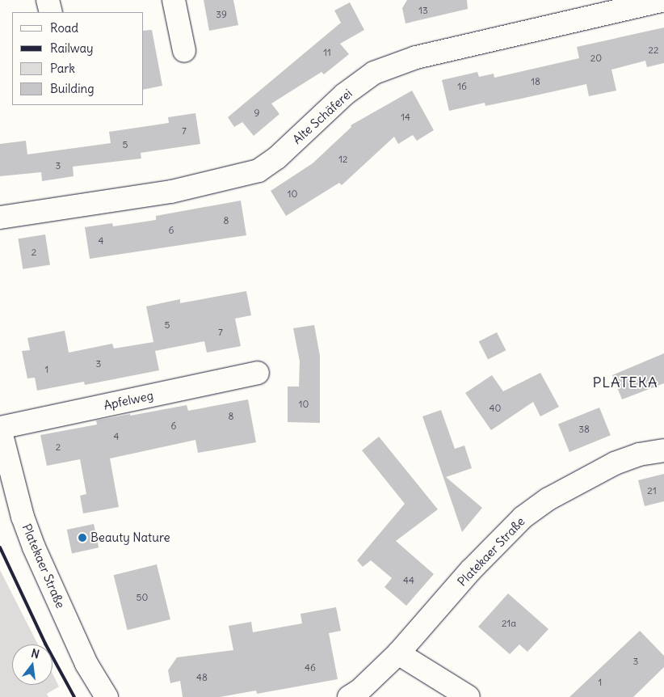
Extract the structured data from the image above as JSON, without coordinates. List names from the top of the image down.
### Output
{
  "streets": {
    "street": ["Alte Schäferei", "Apfelweg", "Platekaer Straße"]
  },
  "crossings": [
    ["Apfelweg", "Platekaer Straße"]
  ],
  "districts": ["PLATEKA"],
  "places": ["Beauty Nature"],
  "house_numbers": [
    "13",
    "39",
    "22",
    "11",
    "20",
    "18",
    "16",
    "9",
    "14",
    "7",
    "5",
    "12",
    "3",
    "10",
    "8",
    "6",
    "4",
    "2",
    "5",
    "7",
    "3",
    "1",
    "10",
    "40",
    "8",
    "6",
    "38",
    "4",
    "2",
    "21",
    "44",
    "50",
    "21a",
    "3",
    "46",
    "48",
    "1"
  ],
  "legend": [
    "Road",
    "Railway",
    "Park",
    "Building"
  ],
  "north": "top"
}
